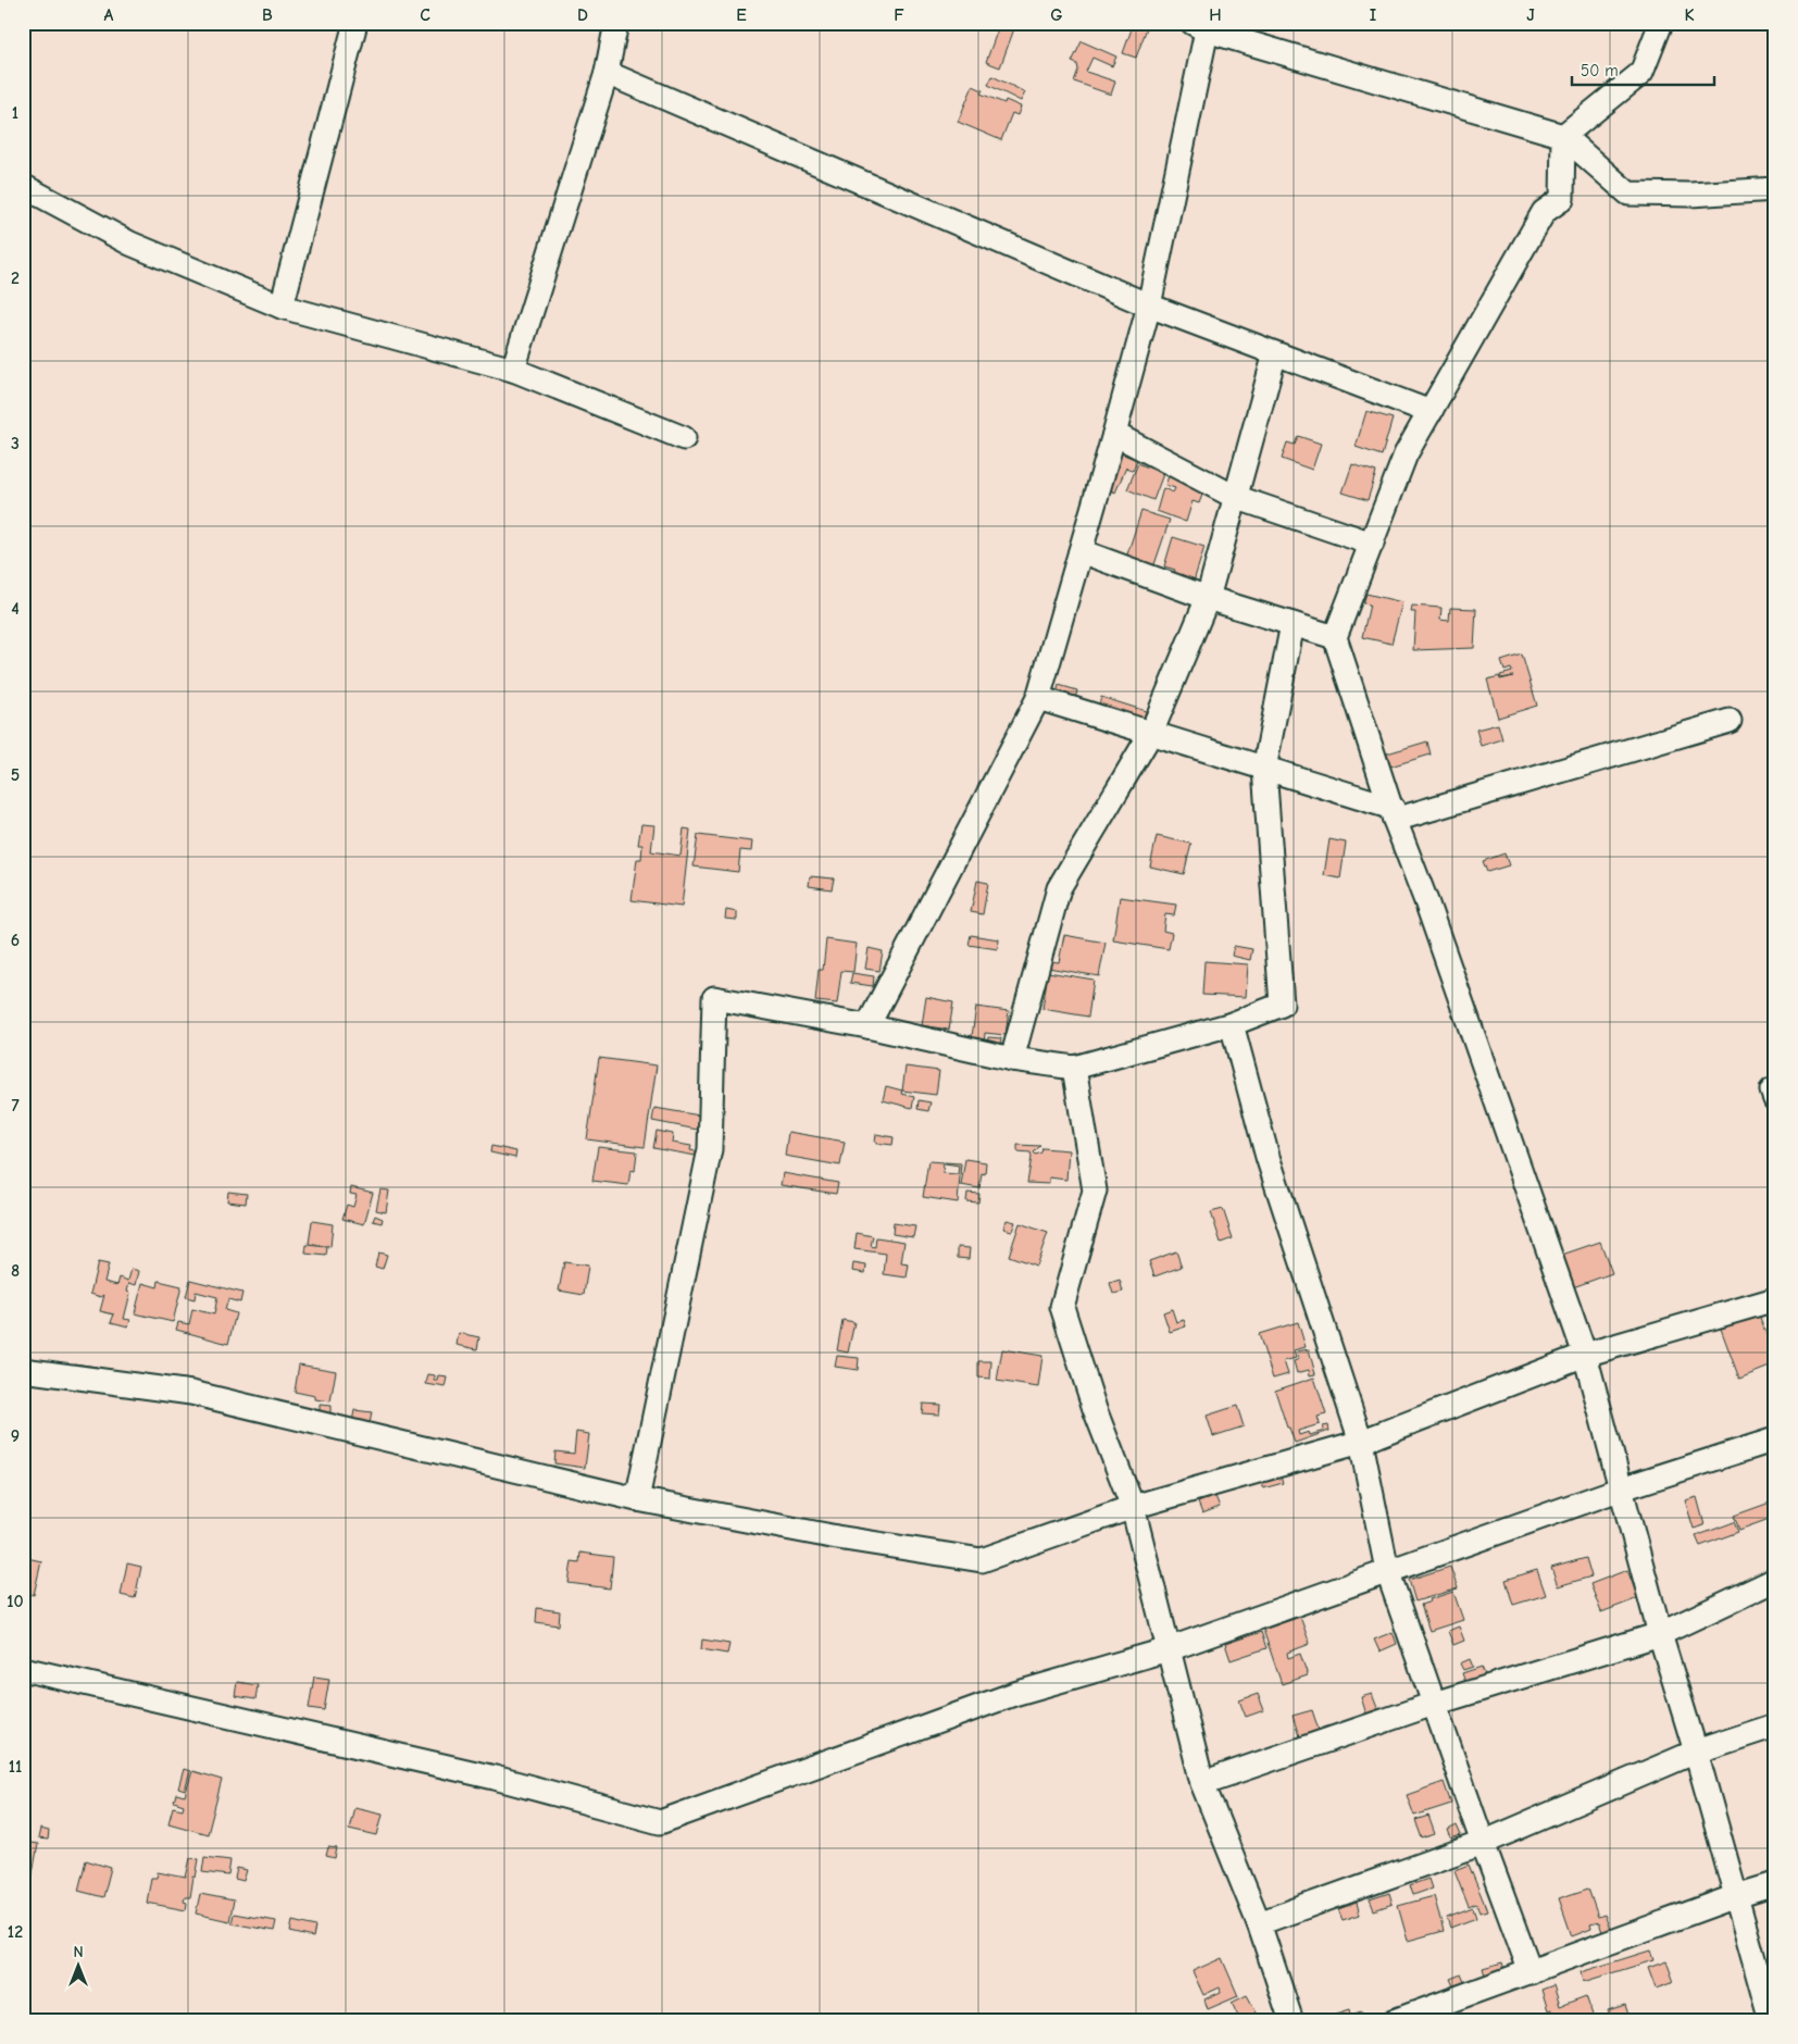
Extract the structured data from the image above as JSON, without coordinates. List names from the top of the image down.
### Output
{
  "scale_bar": "50 m",
  "north": "top",
  "grid": {
    "columns": [
      "A",
      "B",
      "C",
      "D",
      "E",
      "F",
      "G",
      "H",
      "I",
      "J",
      "K"
    ],
    "rows": [
      "1",
      "2",
      "3",
      "4",
      "5",
      "6",
      "7",
      "8",
      "9",
      "10",
      "11",
      "12"
    ]
  }
}
